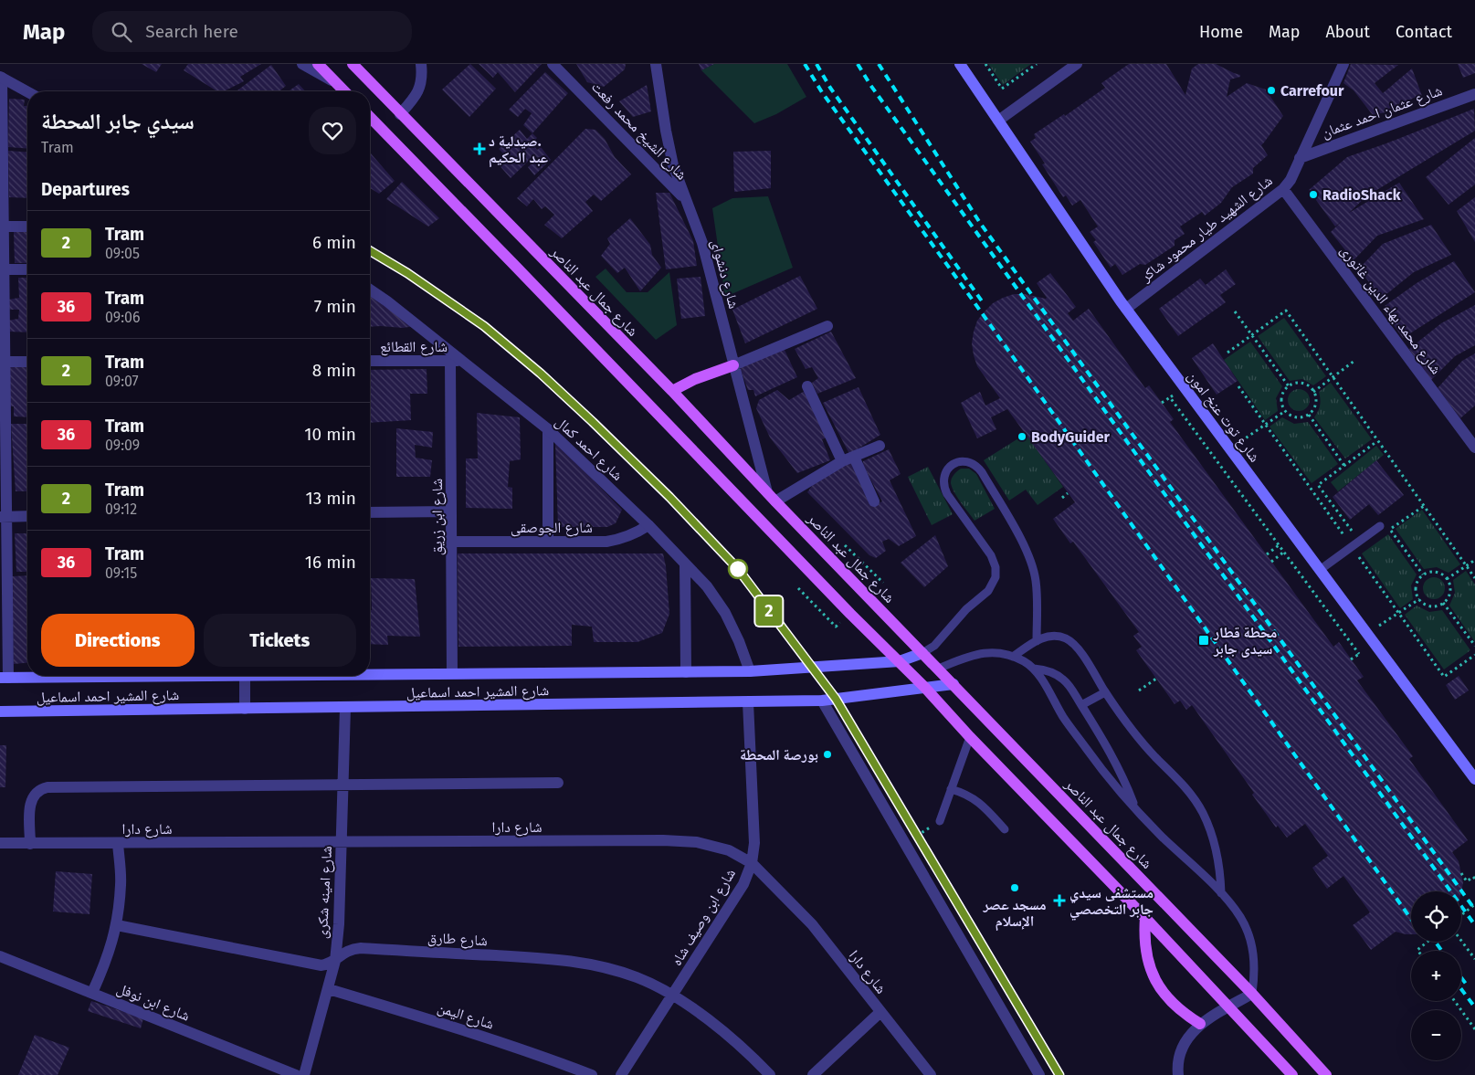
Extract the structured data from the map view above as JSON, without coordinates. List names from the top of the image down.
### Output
{
  "streets": {
    "main road": ["شارع جمال عبد الناصر", "شارع توت عنخ امون", "شارع المشير احمد اسماعيل"],
    "street": [
      "شارع عثمان احمد عثمان",
      "شارع الشيخ محمد رفعت",
      "شارع الشهيد طيار محمود شاكر",
      "شارع دنشواى",
      "شارع محمد بهاء الدين غاتورى",
      "شارع القطائع",
      "شارع احمد كمال",
      "شارع ابن زريق",
      "شارع الجوصقى",
      "شارع دارا",
      "شارع امينه شكرى",
      "شارع ابن وصيف شاه",
      "شارع طارق",
      "شارع ابن نوفل",
      "شارع اليمن"
    ]
  },
  "crossings": [
    ["شارع عثمان احمد عثمان", "شارع الشهيد طيار محمود شاكر"],
    ["شارع الشيخ محمد رفعت", "شارع دنشواى"],
    ["شارع الشهيد طيار محمود شاكر", "شارع محمد بهاء الدين غاتورى"],
    ["شارع الشهيد طيار محمود شاكر", "شارع توت عنخ امون"],
    ["شارع دنشواى", "شارع جمال عبد الناصر"],
    ["شارع جمال عبد الناصر", "شارع المشير احمد اسماعيل"],
    ["شارع القطائع", "شارع احمد كمال"],
    ["شارع القطائع", "شارع ابن زريق"],
    ["شارع احمد كمال", "شارع الجوصقى"],
    ["شارع احمد كمال", "شارع المشير احمد اسماعيل"],
    ["شارع ابن زريق", "شارع الجوصقى"],
    ["شارع ابن زريق", "شارع المشير احمد اسماعيل"],
    ["شارع المشير احمد اسماعيل", "شارع امينه شكرى"],
    ["شارع المشير احمد اسماعيل", "شارع ابن وصيف شاه"],
    ["شارع دارا", "شارع امينه شكرى"],
    ["شارع دارا", "شارع ابن وصيف شاه"],
    ["شارع امينه شكرى", "شارع طارق"],
    ["شارع امينه شكرى", "شارع اليمن"],
    ["شارع ابن وصيف شاه", "شارع طارق"]
  ],
  "places": {
    "other": [
      "Carrefour",
      "RadioShack",
      "BodyGuider",
      "بورصة المحطة",
      "مسجد عصر الإسلام"
    ],
    "health": ["صيدلية د. عبد الحكيم", "مستشفى سيدي جابر التخصصي"],
    "transit": ["محطة قطار سيدى جابر"]
  },
  "lines": ["tram line 2"],
  "page": {
    "header": "Map",
    "search": "Search here",
    "nav": [
      "Home",
      "Map",
      "About",
      "Contact"
    ],
    "on_map": "2",
    "heading": [
      ["سيدي جابر المحطة", "Tram"],
      "Departures"
    ],
    "list": [
      {
        "mark": "2",
        "name": "Tram",
        "note": "09:05",
        "value": "6 min"
      },
      {
        "mark": "36",
        "name": "Tram",
        "note": "09:06",
        "value": "7 min"
      },
      {
        "mark": "2",
        "name": "Tram",
        "note": "09:07",
        "value": "8 min"
      },
      {
        "mark": "36",
        "name": "Tram",
        "note": "09:09",
        "value": "10 min"
      },
      {
        "mark": "2",
        "name": "Tram",
        "note": "09:12",
        "value": "13 min"
      },
      {
        "mark": "36",
        "name": "Tram",
        "note": "09:15",
        "value": "16 min"
      }
    ],
    "buttons": ["Directions", "Tickets"],
    "map_buttons": ["+", "−"]
  }
}
